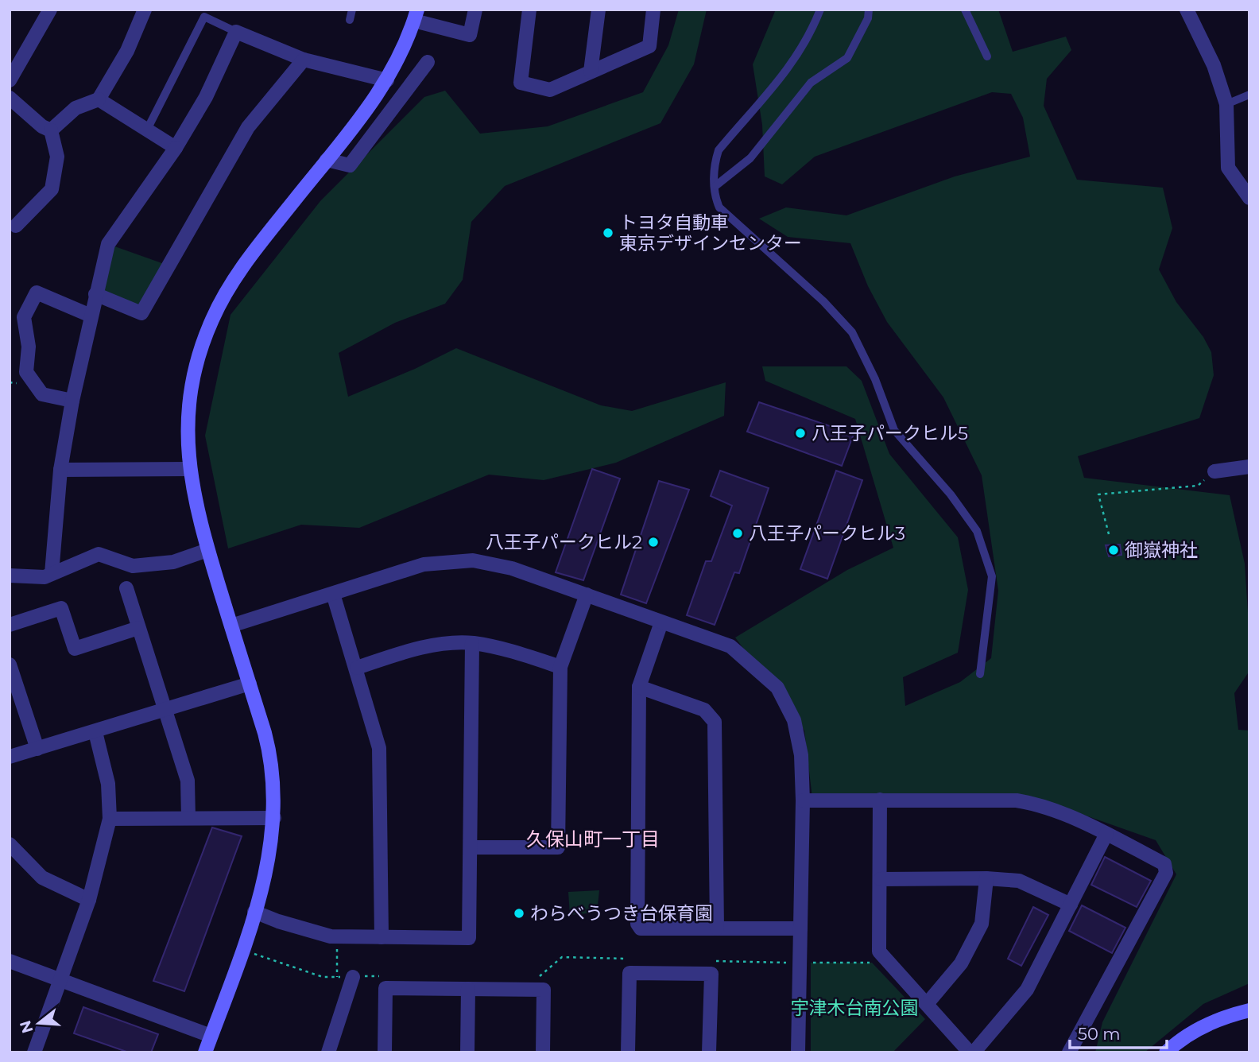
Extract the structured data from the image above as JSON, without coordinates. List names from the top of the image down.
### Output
{
  "districts": ["久保山町一丁目"],
  "parks": ["宇津木台南公園"],
  "places": [
    "トヨタ自動車 東京デザインセンター",
    "八王子パークヒル5",
    "八王子パークヒル3",
    "八王子パークヒル2",
    "御嶽神社",
    "わらべうつき台保育園"
  ],
  "scale_bar": "50 m",
  "north": "left"
}
